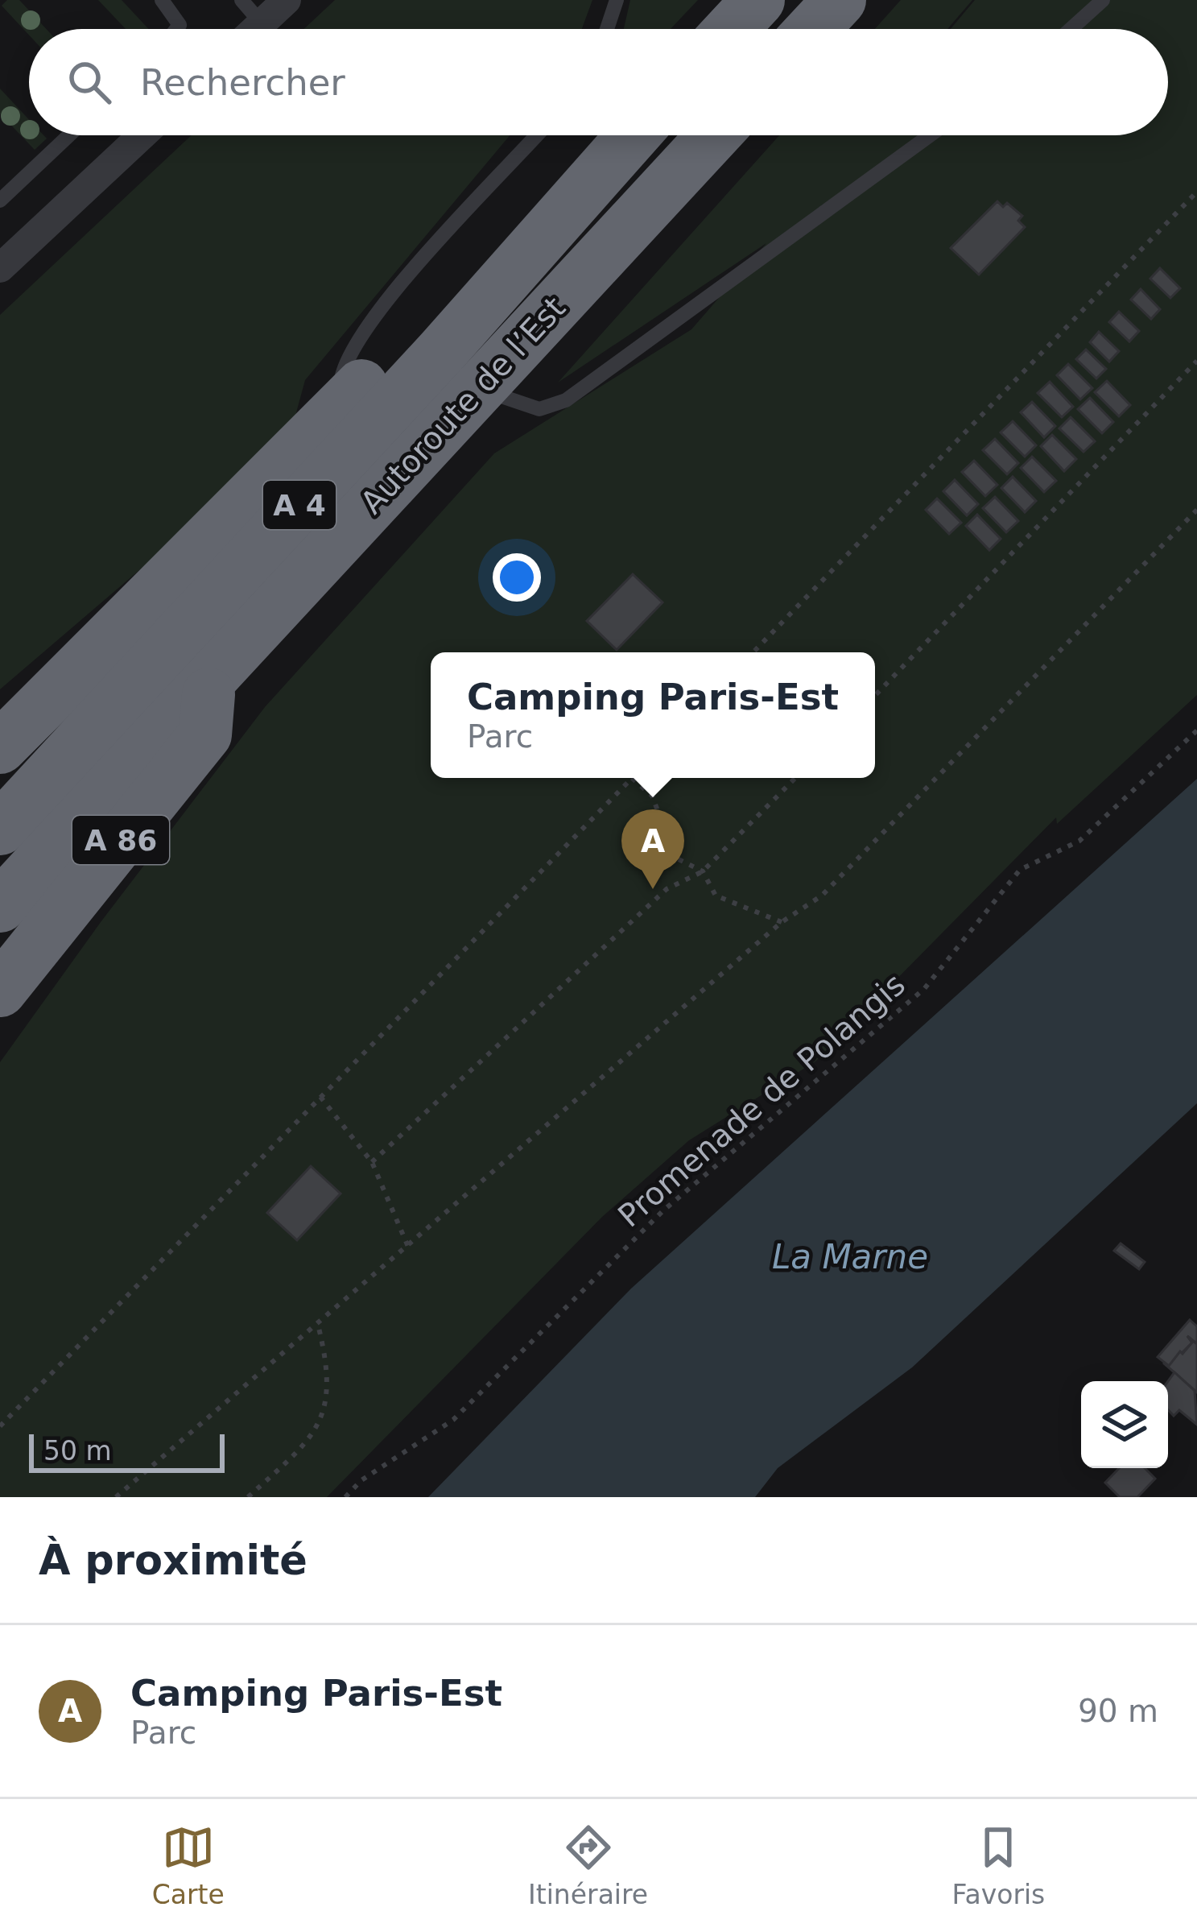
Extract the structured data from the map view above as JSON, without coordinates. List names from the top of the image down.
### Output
{
  "streets": {
    "highway": ["Autoroute de l’Est", "A 4", "A 86"],
    "path": ["Promenade de Polangis"]
  },
  "crossings": [
    ["Autoroute de l’Est", "A 86"]
  ],
  "water": ["La Marne"],
  "scale_bar": "50 m",
  "page": {
    "search": "Rechercher",
    "popup": ["Camping Paris-Est", "Parc"],
    "pins": "A",
    "scale": "50 m",
    "heading": "À proximité",
    "list": [
      {
        "mark": "A",
        "name": "Camping Paris-Est",
        "note": "Parc",
        "value": "90 m"
      }
    ],
    "nav": ["Carte", "Itinéraire", "Favoris"]
  }
}
